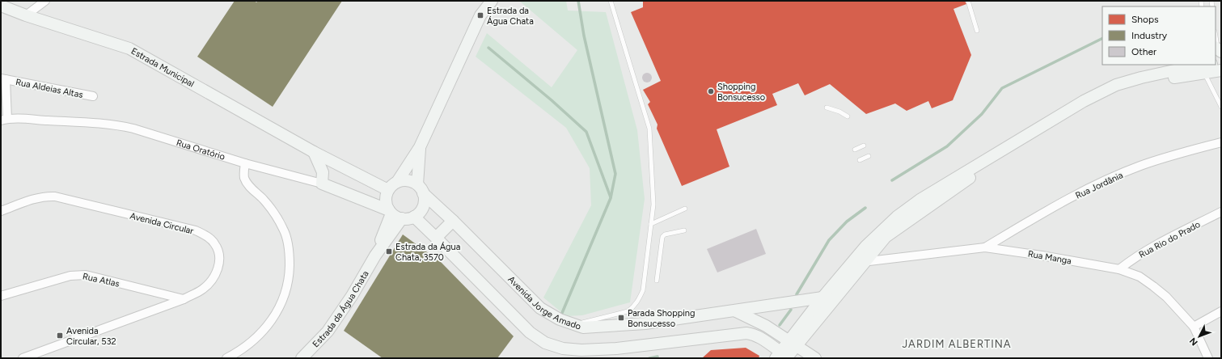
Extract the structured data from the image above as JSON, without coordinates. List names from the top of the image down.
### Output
{
  "streets": {
    "street": [
      "Estrada Municipal",
      "Rua Aldeias Altas",
      "Rua Oratório",
      "Rua Jordânia",
      "Avenida Circular",
      "Rua Rio do Prado",
      "Rua Manga",
      "Rua Atlas",
      "Avenida Jorge Amado",
      "Estrada da Água Chata"
    ]
  },
  "crossings": [
    ["Estrada Municipal", "Rua Oratório"],
    ["Estrada Municipal", "Avenida Jorge Amado"],
    ["Estrada Municipal", "Estrada da Água Chata"],
    ["Rua Aldeias Altas", "Rua Oratório"],
    ["Rua Oratório", "Avenida Jorge Amado"],
    ["Rua Oratório", "Estrada da Água Chata"],
    ["Rua Jordânia", "Rua Manga"],
    ["Avenida Circular", "Rua Atlas"],
    ["Rua Rio do Prado", "Rua Manga"],
    ["Avenida Jorge Amado", "Estrada da Água Chata"]
  ],
  "districts": ["JARDIM ALBERTINA"],
  "places": {
    "transit": [
      "Estrada da Água Chata",
      "Estrada da Água Chata, 3570",
      "Parada Shopping Bonsucesso",
      "Avenida Circular, 532"
    ],
    "other": ["Shopping Bonsucesso"]
  },
  "legend": ["Shops", "Industry", "Other"],
  "north": "bottom left"
}
